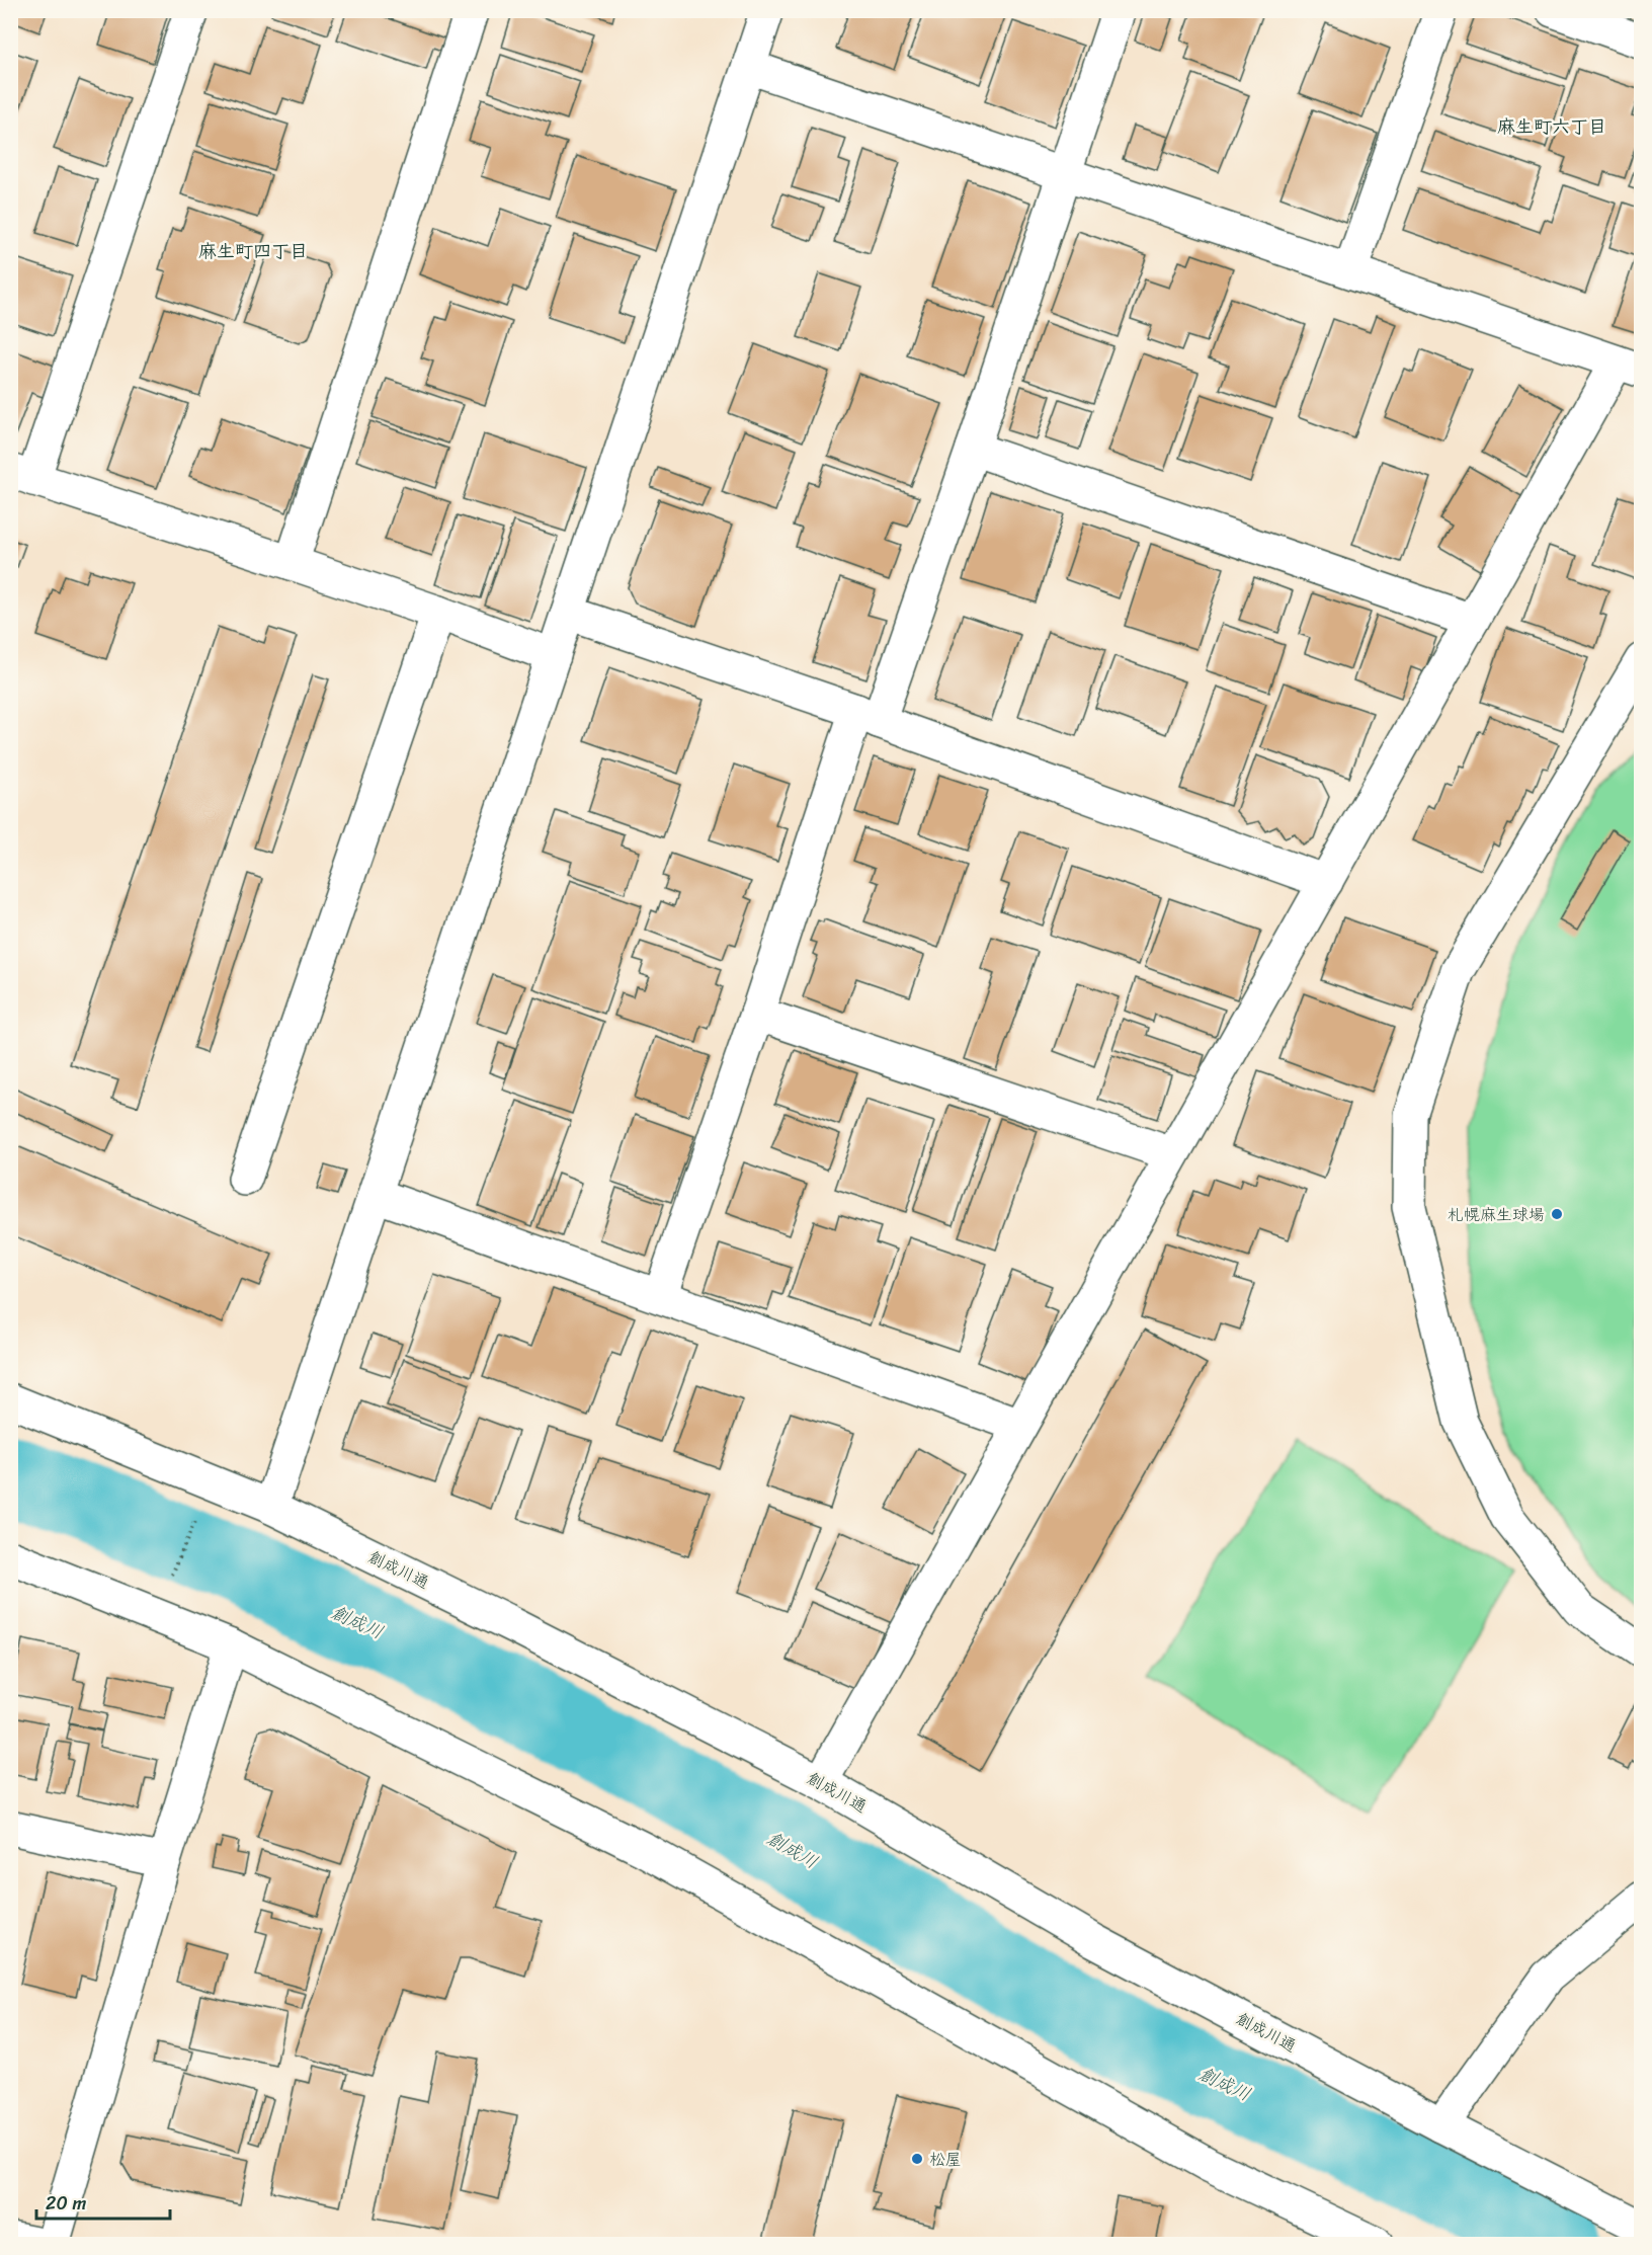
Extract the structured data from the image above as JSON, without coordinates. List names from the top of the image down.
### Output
{
  "streets": {
    "main road": ["創成川通"]
  },
  "districts": ["麻生町六丁目", "麻生町四丁目"],
  "water": ["創成川"],
  "places": ["札幌麻生球場", "松屋"],
  "scale_bar": "20 m"
}
